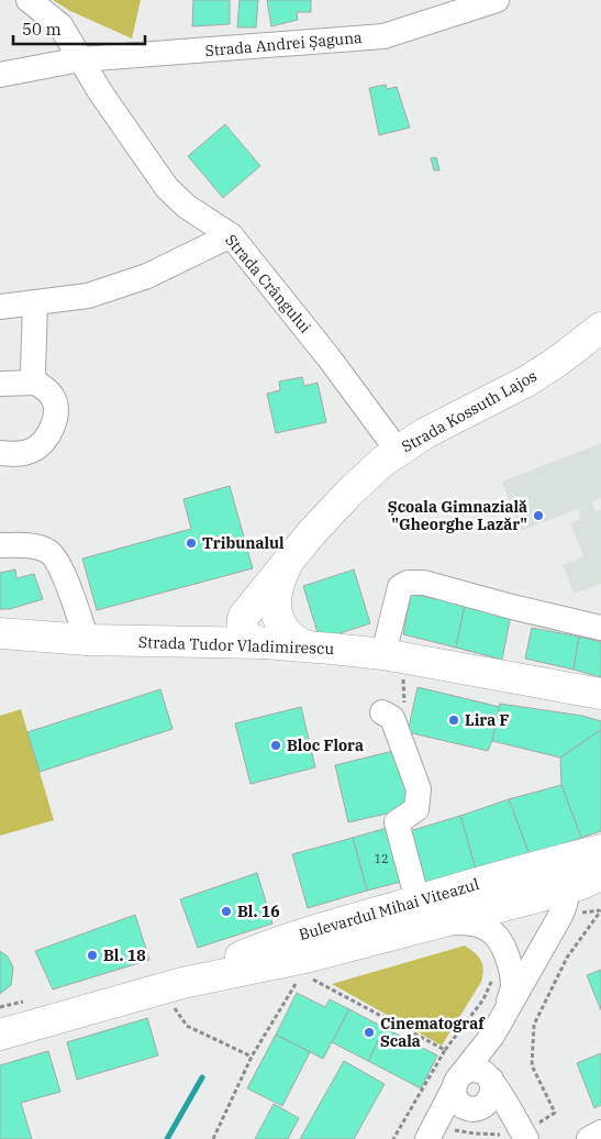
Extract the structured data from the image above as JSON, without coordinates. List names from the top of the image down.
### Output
{
  "streets": {
    "main road": ["Strada Kossuth Lajos", "Strada Tudor Vladimirescu", "Bulevardul Mihai Viteazul"],
    "street": ["Strada Andrei Șaguna", "Strada Crângului"]
  },
  "crossings": [
    ["Strada Andrei Șaguna", "Strada Crângului"],
    ["Strada Crângului", "Strada Kossuth Lajos"],
    ["Strada Kossuth Lajos", "Strada Tudor Vladimirescu"]
  ],
  "places": [
    "Școala Gimnazială \"Gheorghe Lazăr\"",
    "Tribunalul",
    "Lira F",
    "Bloc Flora",
    "Bl. 16",
    "Bl. 18",
    "Cinematograf Scala"
  ],
  "house_numbers": ["12"],
  "scale_bar": "50 m"
}
